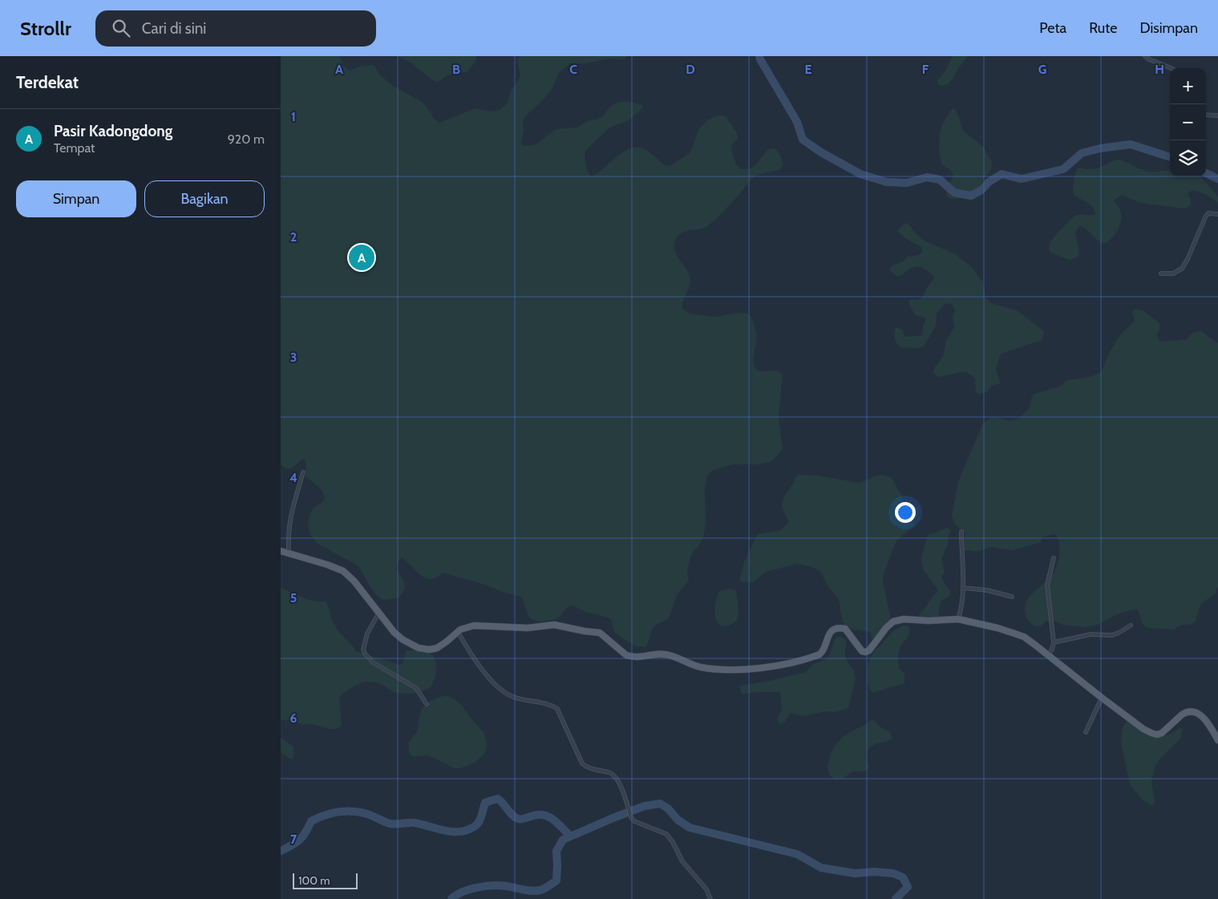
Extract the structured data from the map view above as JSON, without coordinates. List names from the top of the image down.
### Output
{
  "scale_bar": "100 m",
  "page": {
    "header": "Strollr",
    "search": "Cari di sini",
    "nav": ["Peta", "Rute", "Disimpan"],
    "heading": "Terdekat",
    "map_buttons": ["+", "−"],
    "list": [
      {
        "mark": "A",
        "name": "Pasir Kadongdong",
        "note": "Tempat",
        "value": "920 m"
      }
    ],
    "buttons": ["Simpan", "Bagikan"],
    "pins": "A",
    "scale": "100 m"
  },
  "grid": {
    "columns": [
      "A",
      "B",
      "C",
      "D",
      "E",
      "F",
      "G",
      "H"
    ],
    "rows": [
      "1",
      "2",
      "3",
      "4",
      "5",
      "6",
      "7"
    ]
  }
}
